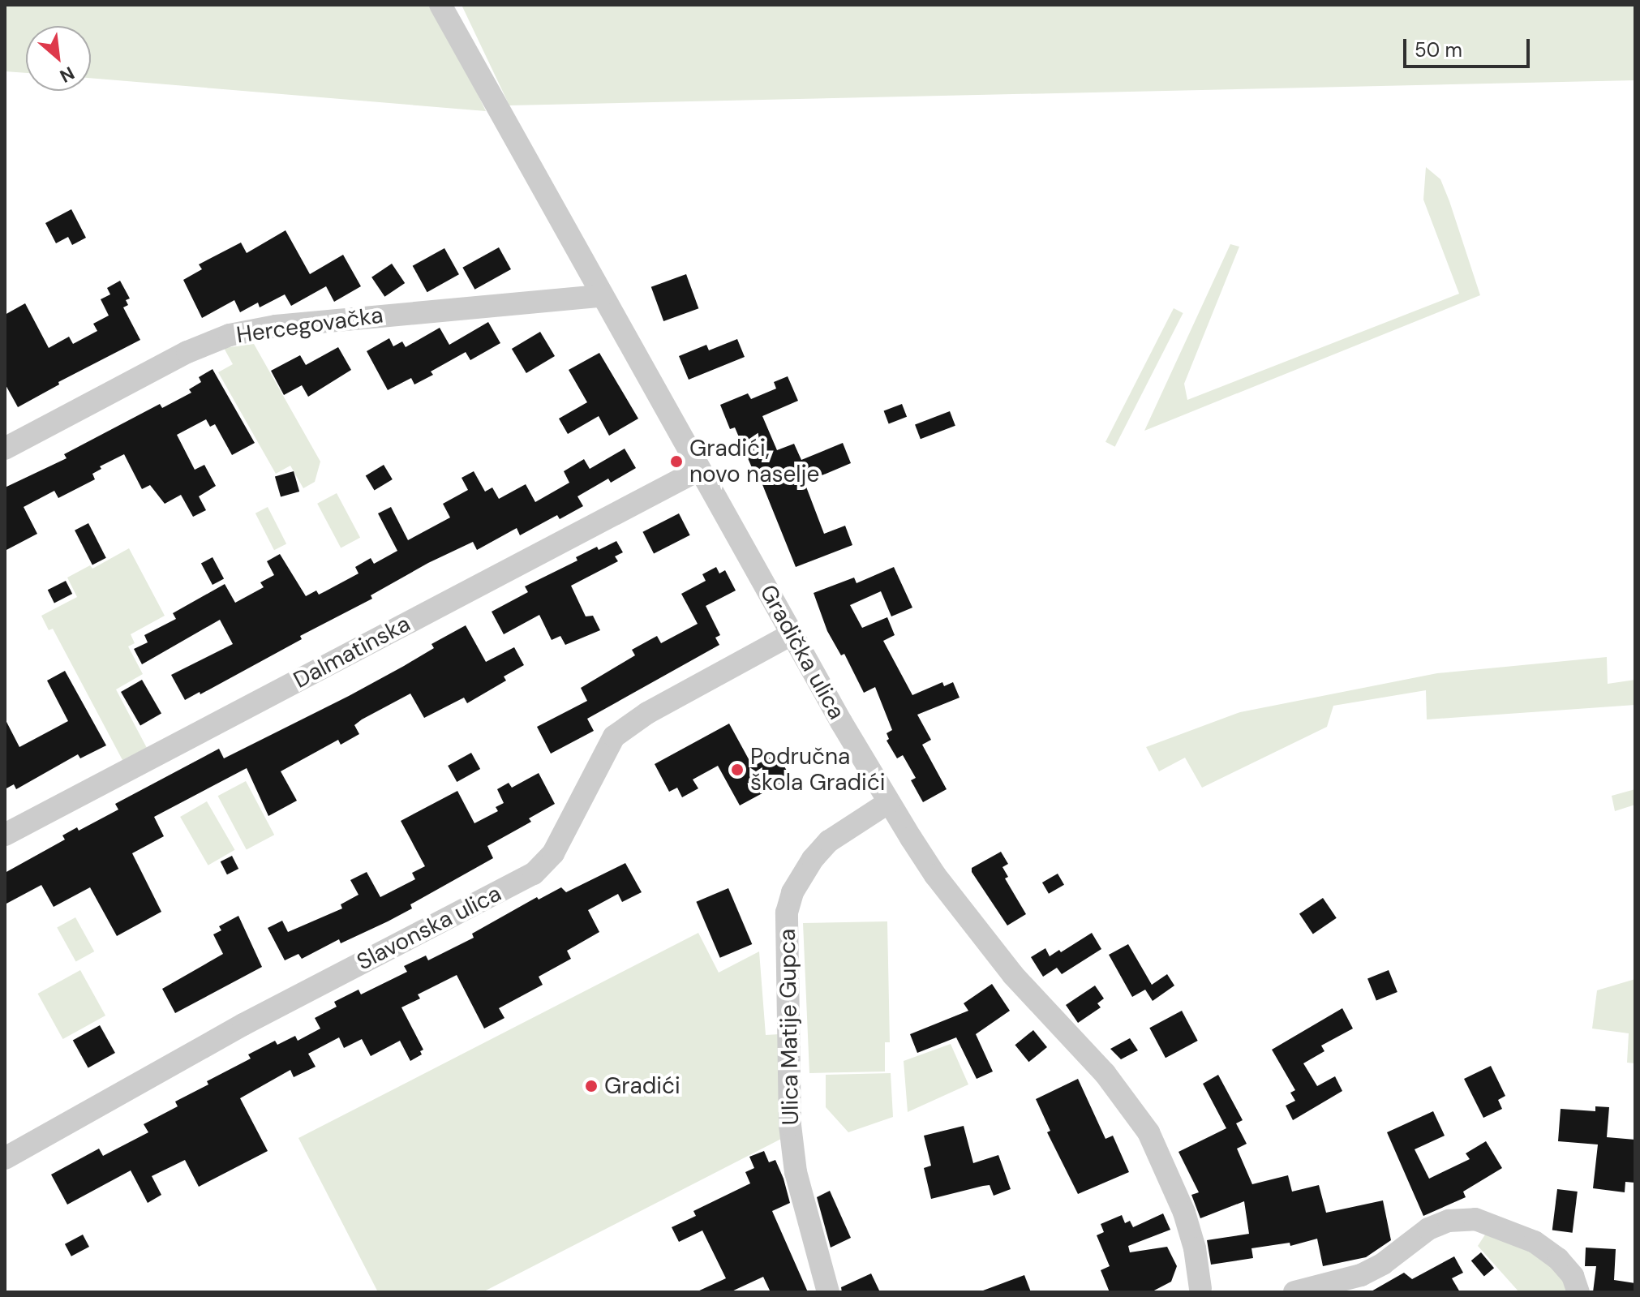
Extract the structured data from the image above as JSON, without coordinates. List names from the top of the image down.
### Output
{
  "streets": {
    "street": [
      "Hercegovačka",
      "Dalmatinska",
      "Gradička ulica",
      "Slavonska ulica",
      "Ulica Matije Gupca"
    ]
  },
  "crossings": [
    ["Hercegovačka", "Gradička ulica"],
    ["Dalmatinska", "Gradička ulica"],
    ["Gradička ulica", "Slavonska ulica"],
    ["Gradička ulica", "Ulica Matije Gupca"]
  ],
  "places": ["Gradići, novo naselje", "Područna škola Gradići", "Gradići"],
  "scale_bar": "50 m",
  "north": "bottom right"
}
